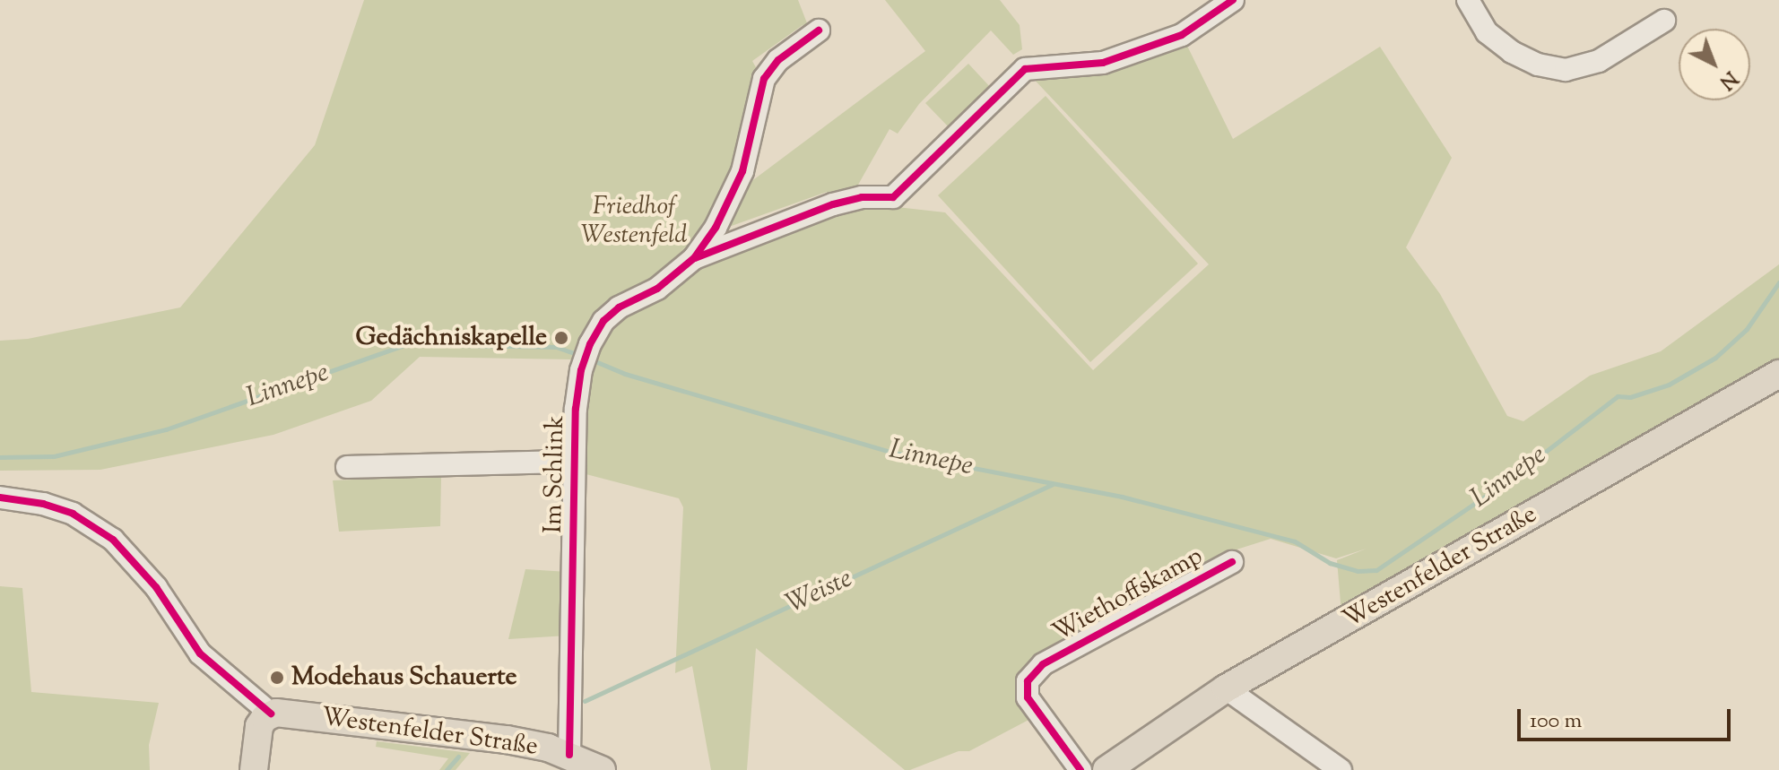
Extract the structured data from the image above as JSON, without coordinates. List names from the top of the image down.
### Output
{
  "streets": {
    "main road": ["Westenfelder Straße"],
    "street": ["Im Schlink", "Wiethoffskamp"]
  },
  "crossings": [
    ["Im Schlink", "Westenfelder Straße"]
  ],
  "water": ["Linnepe", "Weiste"],
  "parks": ["Friedhof Westenfeld"],
  "places": ["Gedächniskapelle", "Modehaus Schauerte"],
  "scale_bar": "100 m",
  "north": "bottom right"
}
